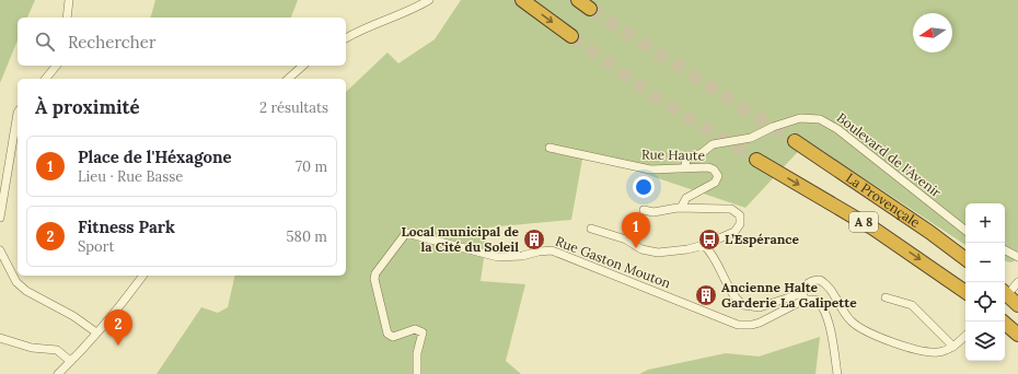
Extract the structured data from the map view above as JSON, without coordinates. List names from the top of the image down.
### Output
{
  "streets": {
    "highway": ["La Provençale", "A 8"],
    "street": ["Rue Haute", "Boulevard de l'Avenir", "Rue Gaston Mouton"]
  },
  "crossings": [
    ["Rue Haute", "Boulevard de l'Avenir"]
  ],
  "places": {
    "building": ["Local municipal de la Cité du Soleil", "Ancienne Halte Garderie La Galipette"],
    "bus stop": ["L’Espérance"]
  },
  "north": "left",
  "page": {
    "search": "Rechercher",
    "heading": ["À proximité", "2 résultats"],
    "list": [
      {
        "mark": "1",
        "name": "Place de l'Héxagone",
        "note": "Lieu · Rue Basse",
        "value": "70 m"
      },
      {
        "mark": "2",
        "name": "Fitness Park",
        "note": "Sport",
        "value": "580 m"
      }
    ],
    "map_buttons": ["+", "−"],
    "pins": ["1", "2"]
  }
}
